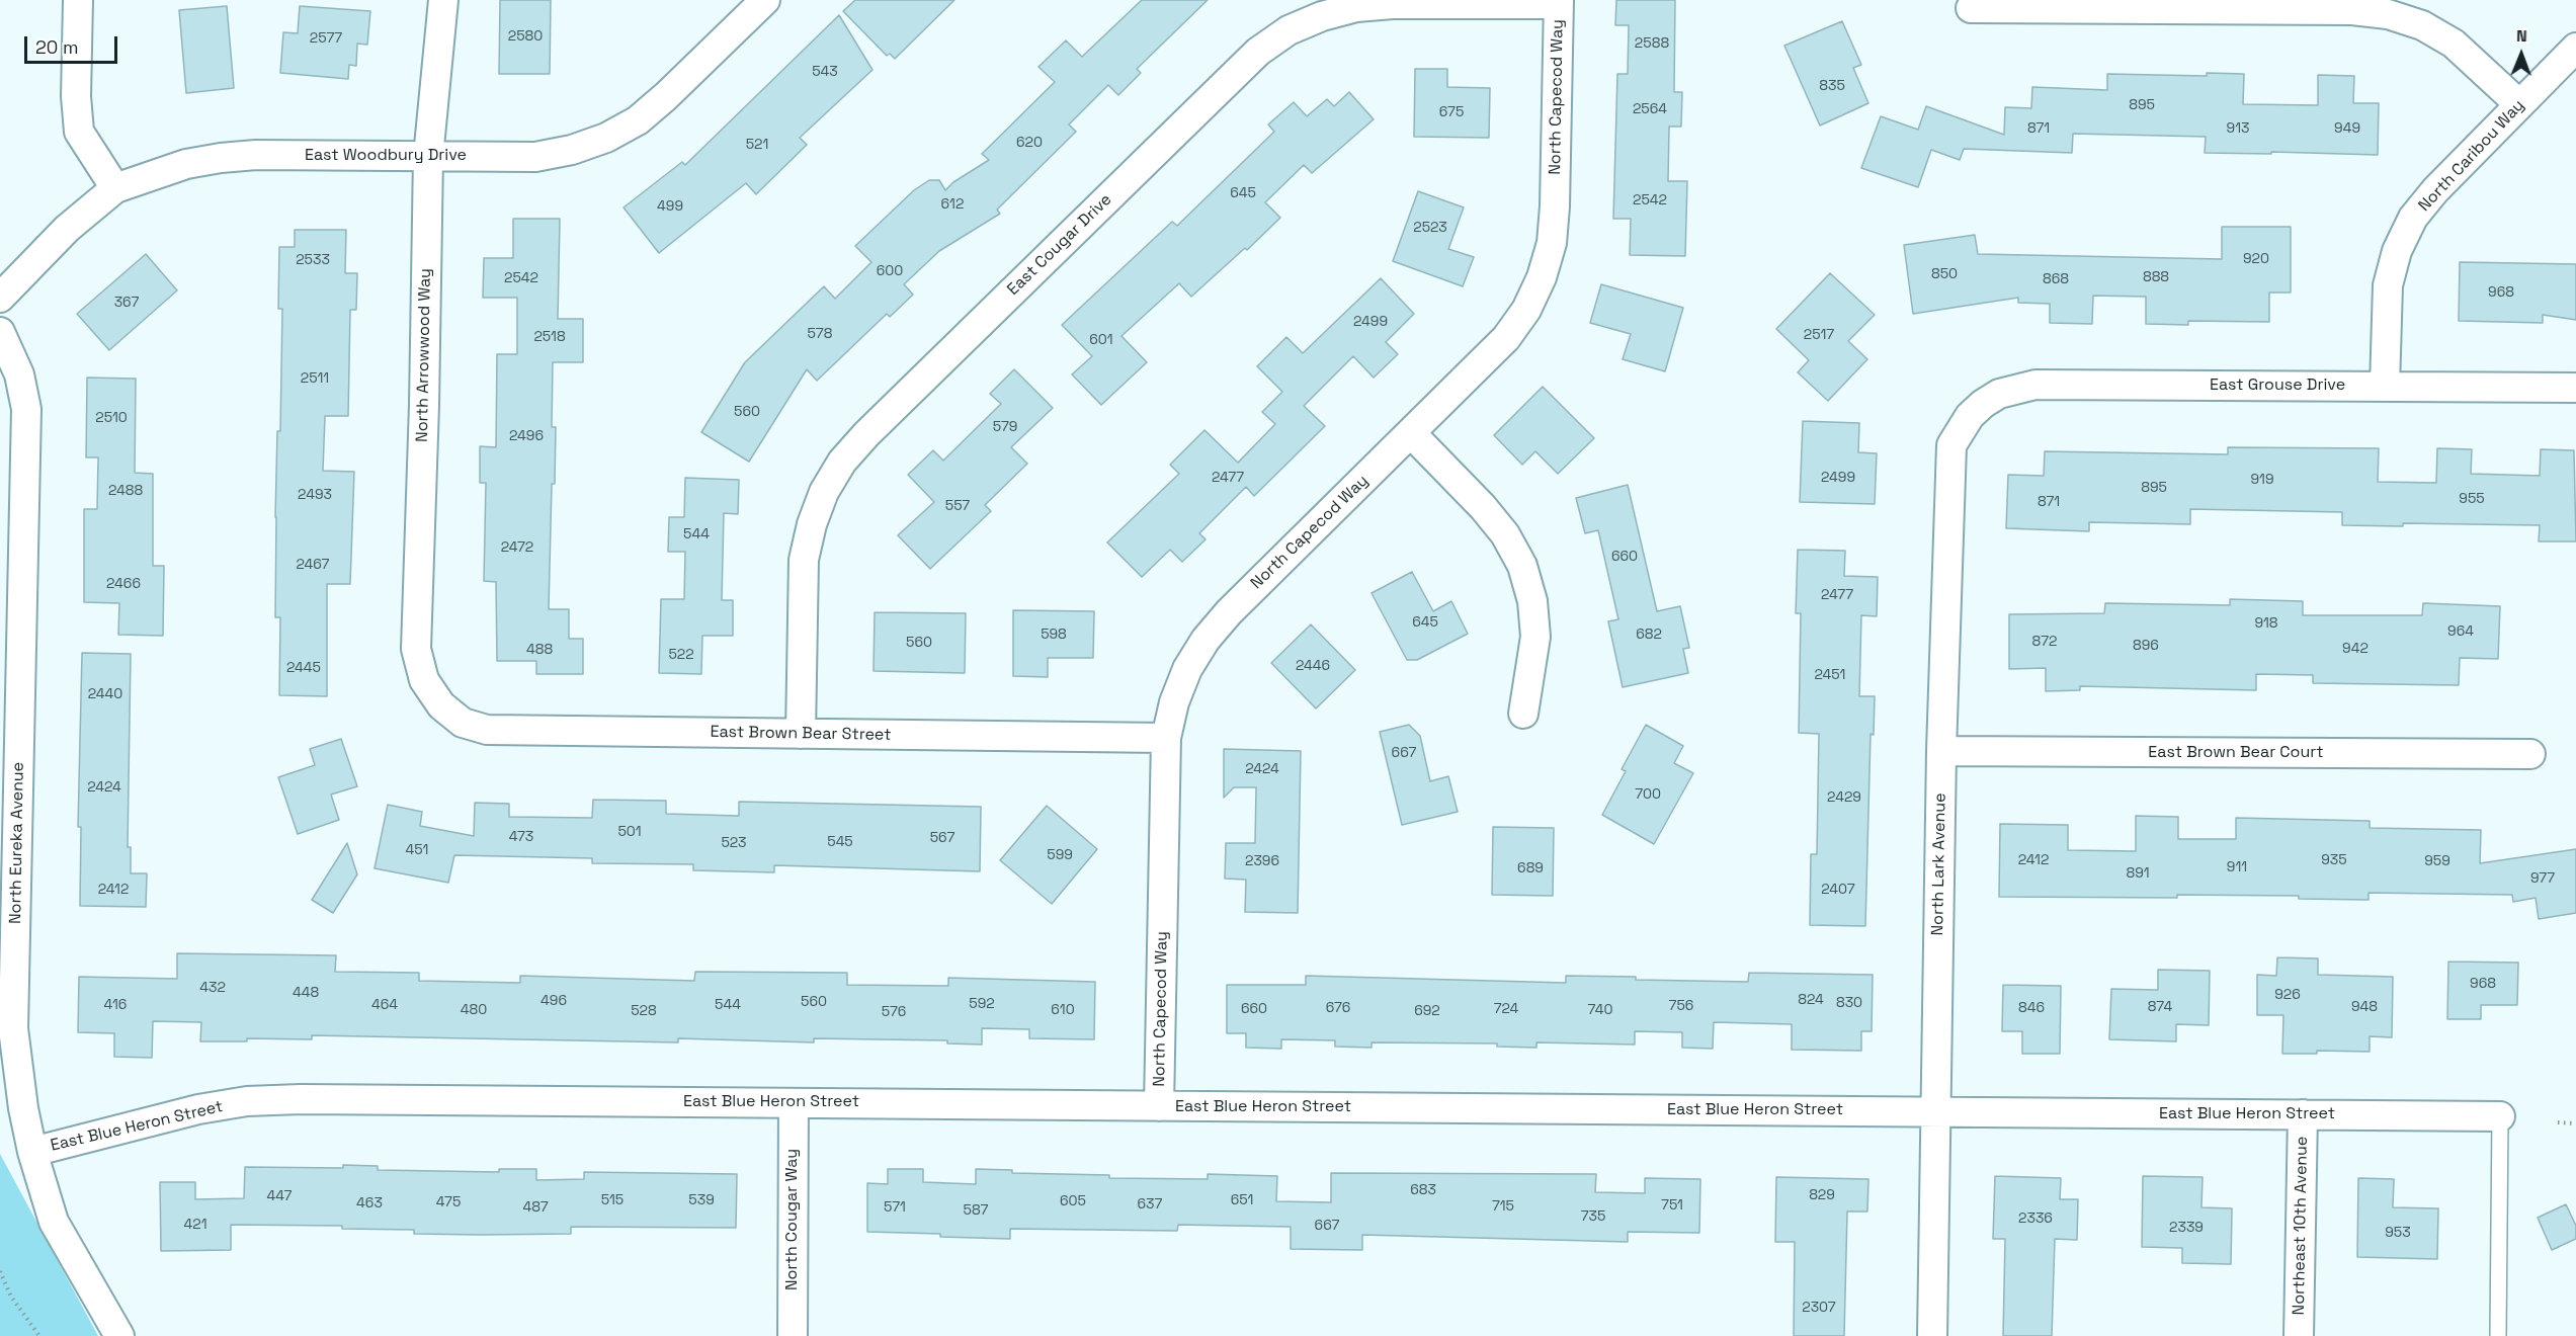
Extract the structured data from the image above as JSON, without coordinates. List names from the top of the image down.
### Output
{
  "streets": {
    "street": [
      "North Capecod Way",
      "East Woodbury Drive",
      "North Caribou Way",
      "East Cougar Drive",
      "North Arrowwood Way",
      "East Grouse Drive",
      "East Brown Bear Street",
      "East Brown Bear Court",
      "North Eureka Avenue",
      "North Lark Avenue",
      "East Blue Heron Street",
      "North Cougar Way",
      "Northeast 10th Avenue"
    ]
  },
  "crossings": [
    ["North Capecod Way", "East Cougar Drive"],
    ["North Capecod Way", "East Brown Bear Street"],
    ["North Capecod Way", "East Blue Heron Street"],
    ["East Woodbury Drive", "North Arrowwood Way"],
    ["North Caribou Way", "East Grouse Drive"],
    ["East Cougar Drive", "East Brown Bear Street"],
    ["North Arrowwood Way", "East Brown Bear Street"],
    ["East Grouse Drive", "North Lark Avenue"],
    ["East Brown Bear Court", "North Lark Avenue"],
    ["North Eureka Avenue", "East Blue Heron Street"],
    ["North Lark Avenue", "East Blue Heron Street"],
    ["East Blue Heron Street", "North Cougar Way"],
    ["East Blue Heron Street", "Northeast 10th Avenue"]
  ],
  "house_numbers": [
    "2580",
    "2577",
    "2588",
    "543",
    "835",
    "895",
    "2564",
    "675",
    "871",
    "913",
    "949",
    "620",
    "521",
    "645",
    "2542",
    "612",
    "499",
    "2523",
    "920",
    "2533",
    "600",
    "850",
    "888",
    "2542",
    "868",
    "968",
    "367",
    "2499",
    "578",
    "2517",
    "2518",
    "601",
    "2511",
    "560",
    "2510",
    "579",
    "2496",
    "2477",
    "2499",
    "919",
    "895",
    "2488",
    "2493",
    "955",
    "871",
    "557",
    "544",
    "2472",
    "660",
    "2467",
    "2466",
    "2477",
    "645",
    "918",
    "964",
    "598",
    "682",
    "872",
    "560",
    "896",
    "942",
    "488",
    "522",
    "2446",
    "2445",
    "2451",
    "2440",
    "667",
    "2424",
    "2424",
    "700",
    "2429",
    "501",
    "473",
    "567",
    "545",
    "523",
    "451",
    "599",
    "2412",
    "935",
    "2396",
    "959",
    "911",
    "689",
    "891",
    "977",
    "2412",
    "2407",
    "968",
    "432",
    "448",
    "926",
    "824",
    "496",
    "560",
    "830",
    "592",
    "416",
    "464",
    "544",
    "756",
    "874",
    "948",
    "676",
    "846",
    "660",
    "724",
    "480",
    "610",
    "740",
    "528",
    "692",
    "576",
    "683",
    "829",
    "447",
    "515",
    "539",
    "651",
    "605",
    "475",
    "463",
    "637",
    "751",
    "715",
    "487",
    "571",
    "587",
    "735",
    "2336",
    "421",
    "667",
    "2339",
    "953",
    "2307"
  ],
  "scale_bar": "20 m",
  "north": "top"
}
